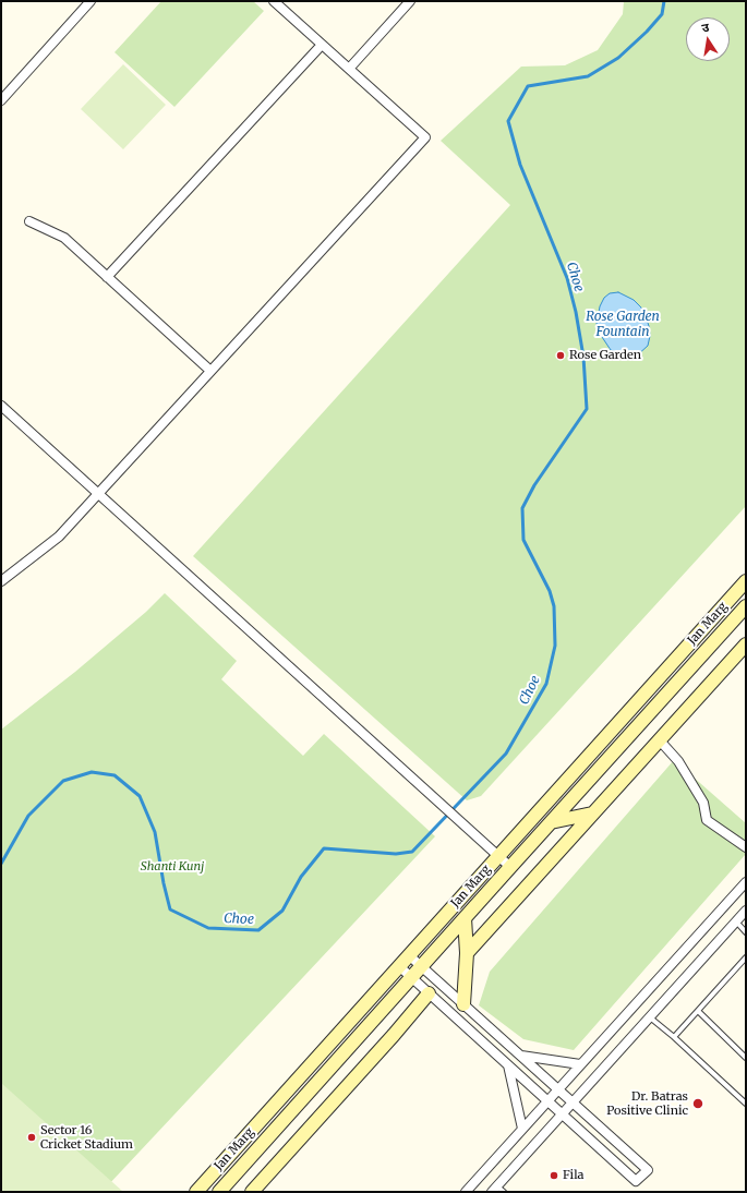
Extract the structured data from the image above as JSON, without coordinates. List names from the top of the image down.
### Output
{
  "streets": {
    "main road": ["Jan Marg"]
  },
  "water": ["Choe", "Rose Garden Fountain"],
  "parks": ["Shanti Kunj"],
  "places": [
    "Rose Garden",
    "Dr. Batras Positive Clinic",
    "Sector 16 Cricket Stadium",
    "Fila"
  ],
  "north": "top"
}
